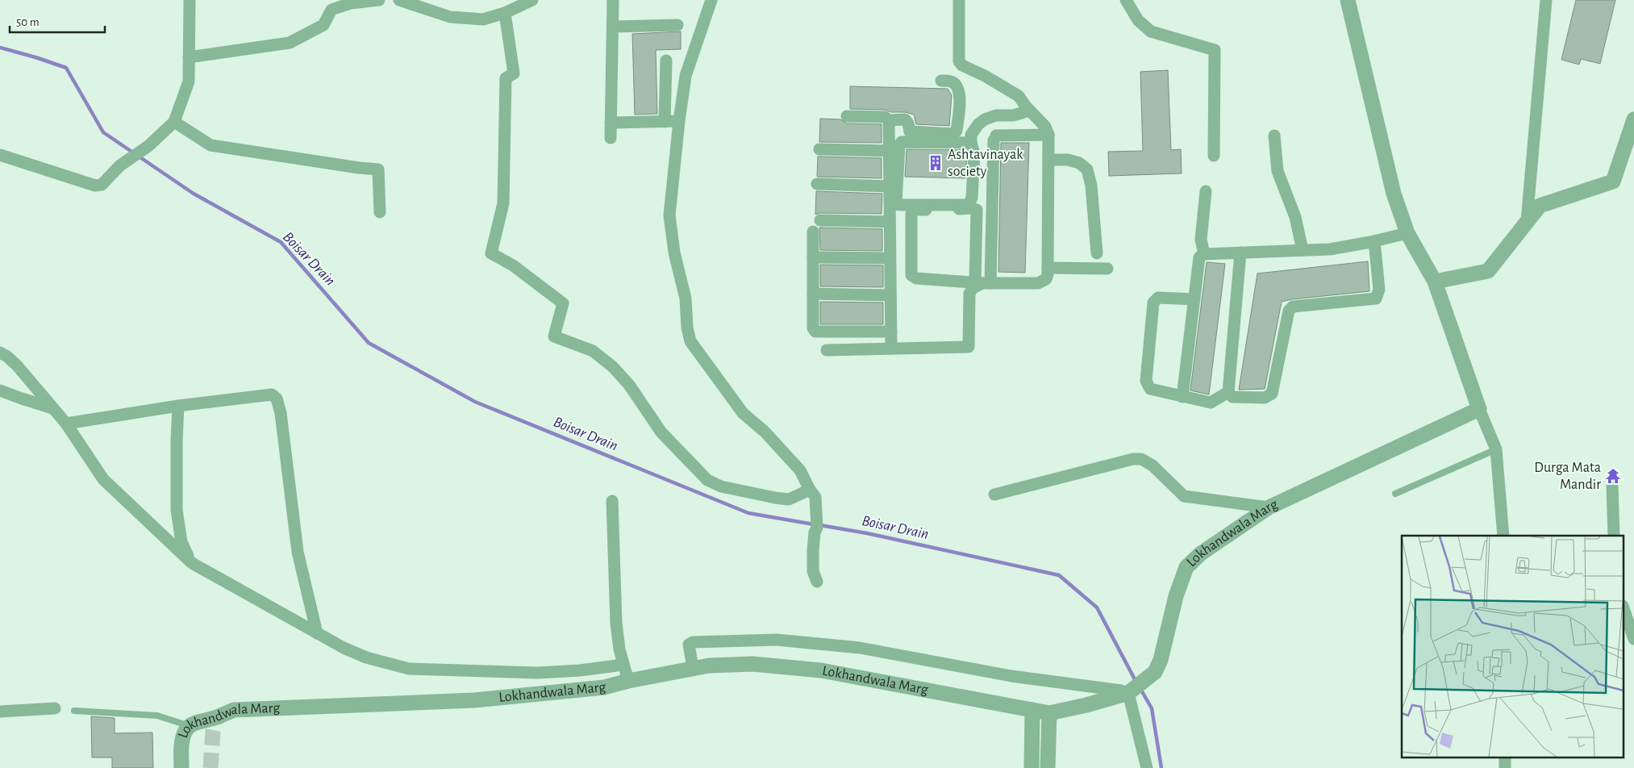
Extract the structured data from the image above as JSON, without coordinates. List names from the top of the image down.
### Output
{
  "streets": {
    "street": ["Lokhandwala Marg"]
  },
  "water": ["Boisar Drain"],
  "places": {
    "building": ["Ashtavinayak society"],
    "temple": ["Durga Mata Mandir"]
  },
  "scale_bar": "50 m"
}
